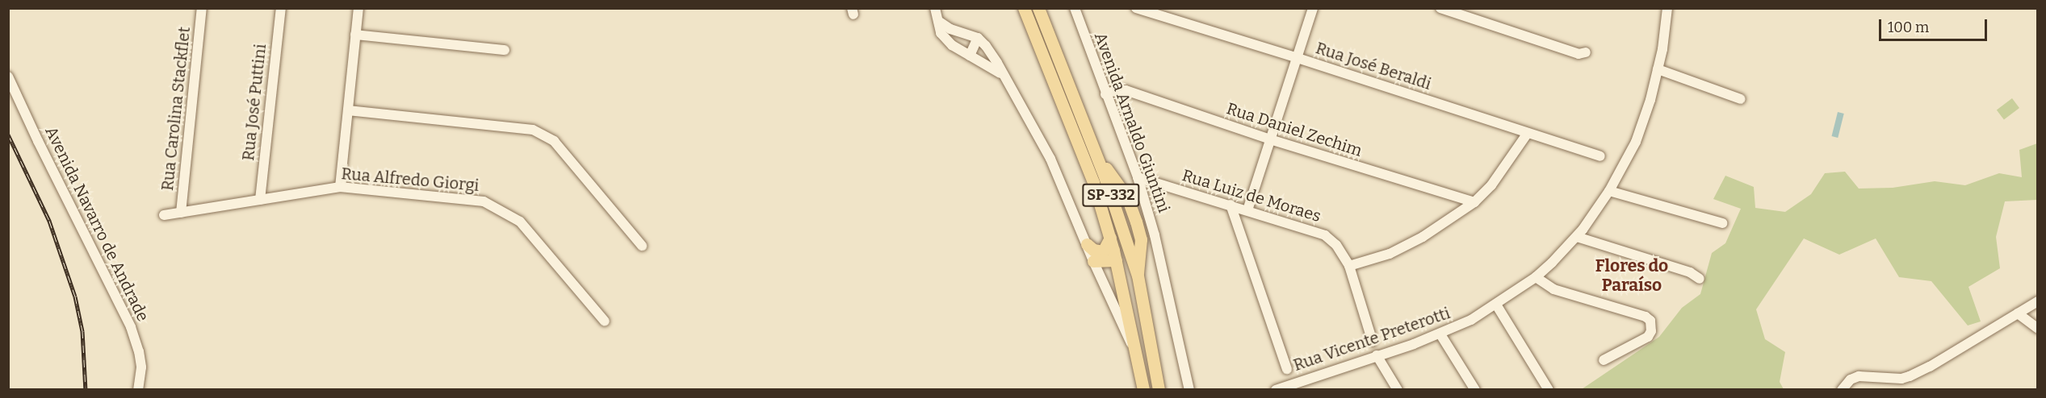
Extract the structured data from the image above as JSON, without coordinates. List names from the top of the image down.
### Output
{
  "streets": {
    "main road": ["SP-332"],
    "street": [
      "Rua José Beraldi",
      "Rua José Puttini",
      "Rua Carolina Stackflet",
      "Avenida Arnaldo Giuntini",
      "Rua Daniel Zechim",
      "Rua Alfredo Giorgi",
      "Rua Luiz de Moraes",
      "Avenida Navarro de Andrade",
      "Rua Vicente Preterotti"
    ]
  },
  "crossings": [
    ["Rua José Puttini", "Rua Alfredo Giorgi"],
    ["Rua Carolina Stackflet", "Rua Alfredo Giorgi"],
    ["Avenida Arnaldo Giuntini", "Rua Daniel Zechim"],
    ["Avenida Arnaldo Giuntini", "Rua Luiz de Moraes"]
  ],
  "districts": ["Flores do Paraíso"],
  "scale_bar": "100 m"
}
